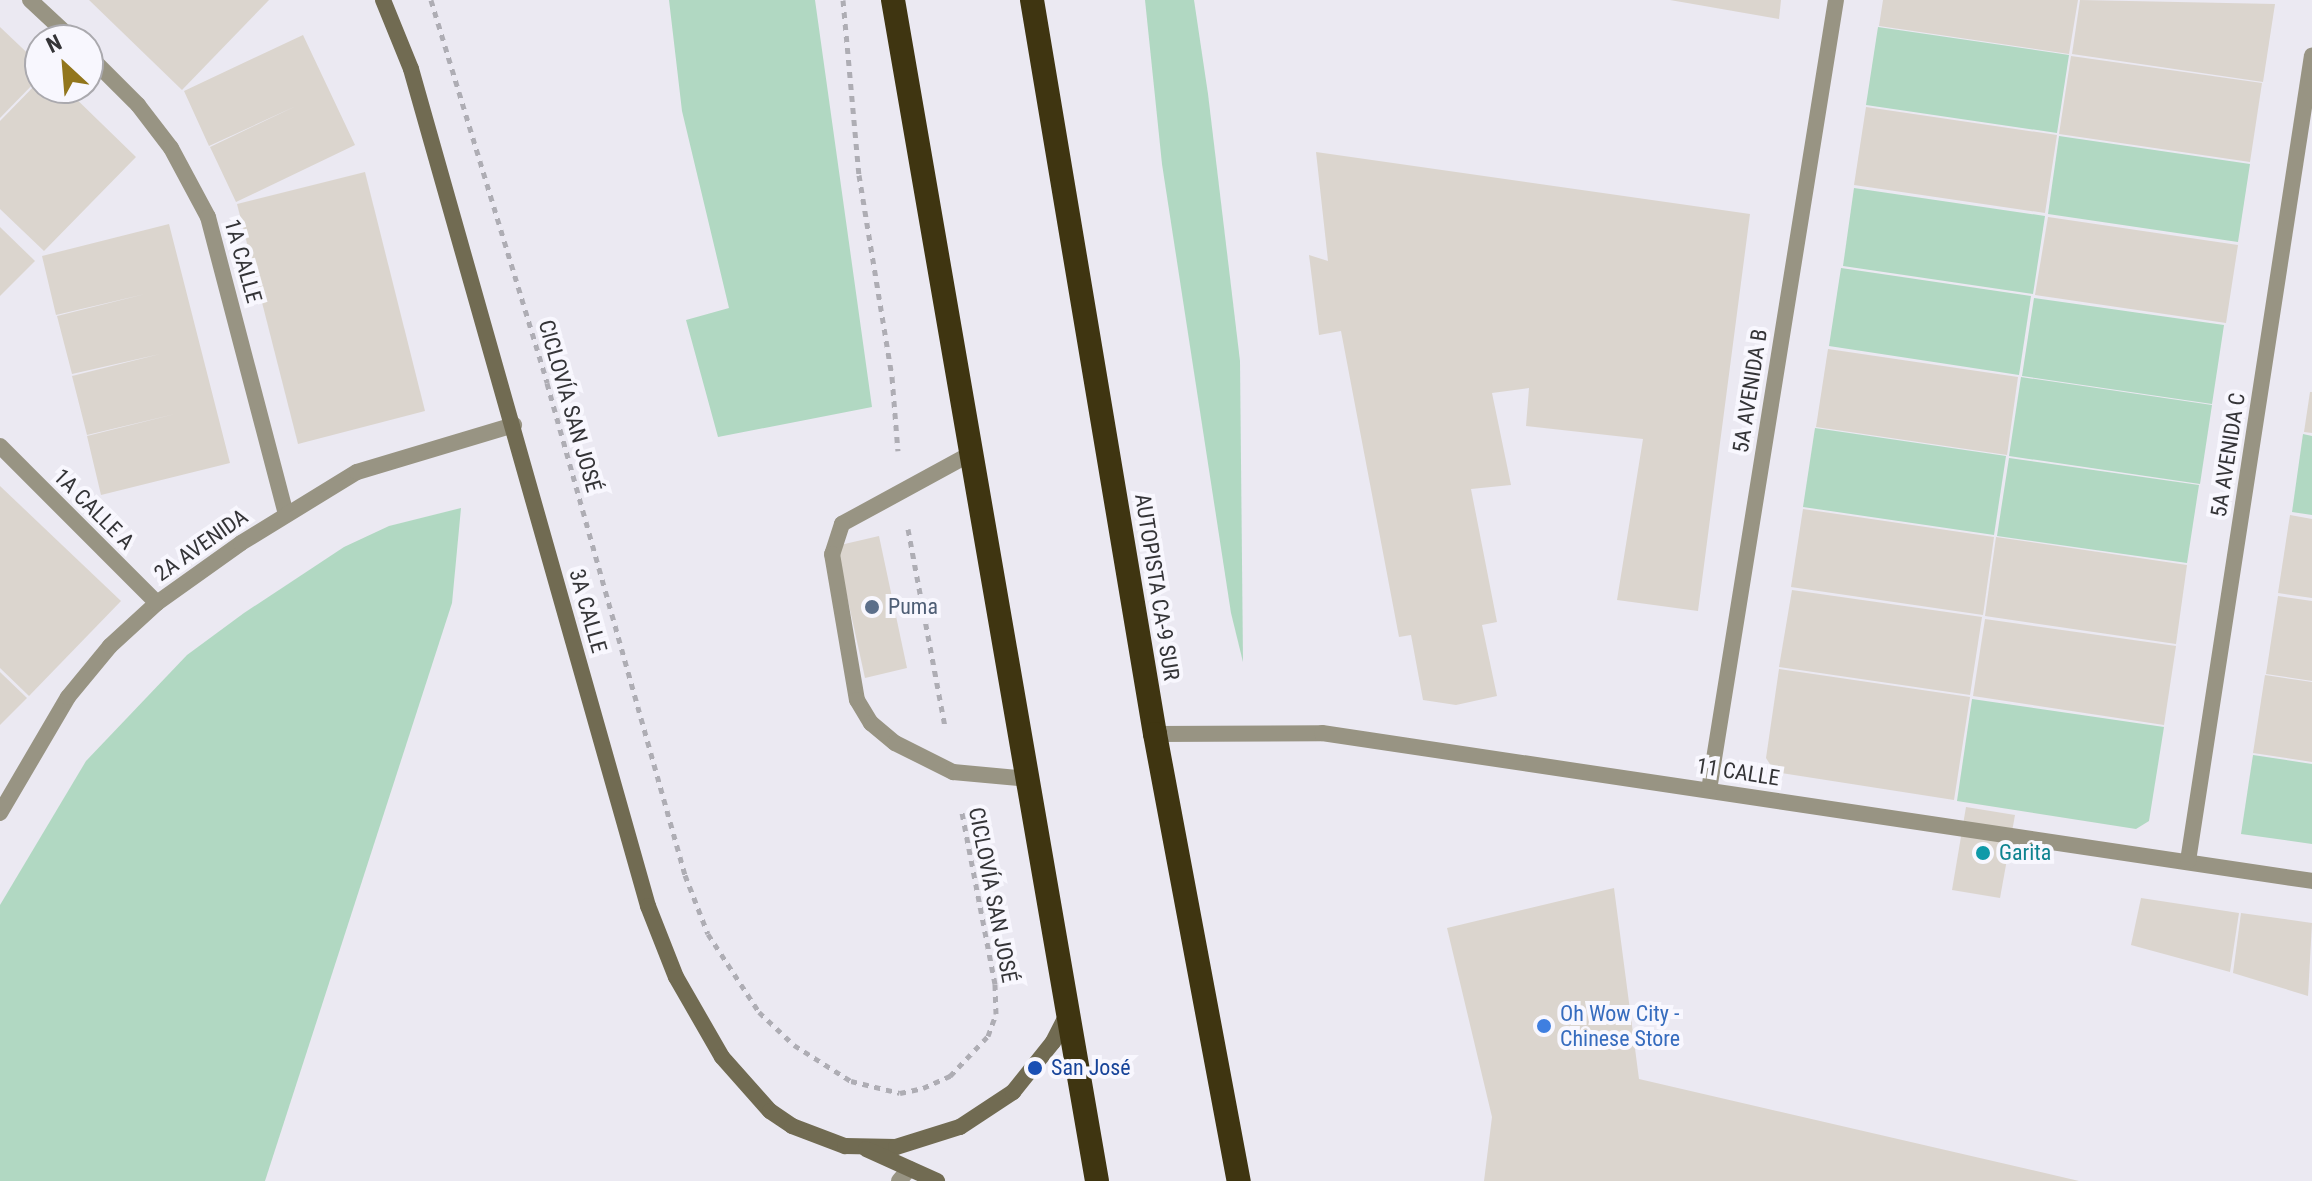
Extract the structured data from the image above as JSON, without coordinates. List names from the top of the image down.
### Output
{
  "streets": {
    "highway": ["AUTOPISTA CA-9 SUR"],
    "main road": ["3A CALLE"],
    "street": [
      "1A CALLE",
      "5A AVENIDA B",
      "5A AVENIDA C",
      "1A CALLE A",
      "2A AVENIDA",
      "11 CALLE"
    ],
    "path": ["CICLOVÍA SAN JOSÉ"]
  },
  "crossings": [
    ["1A CALLE", "2A AVENIDA"],
    ["5A AVENIDA B", "11 CALLE"],
    ["5A AVENIDA C", "11 CALLE"],
    ["1A CALLE A", "2A AVENIDA"],
    ["2A AVENIDA", "3A CALLE"],
    ["AUTOPISTA CA-9 SUR", "11 CALLE"]
  ],
  "places": [
    "Puma",
    "Garita",
    "Oh Wow City - Chinese Store",
    "San José"
  ],
  "north": "top left"
}
